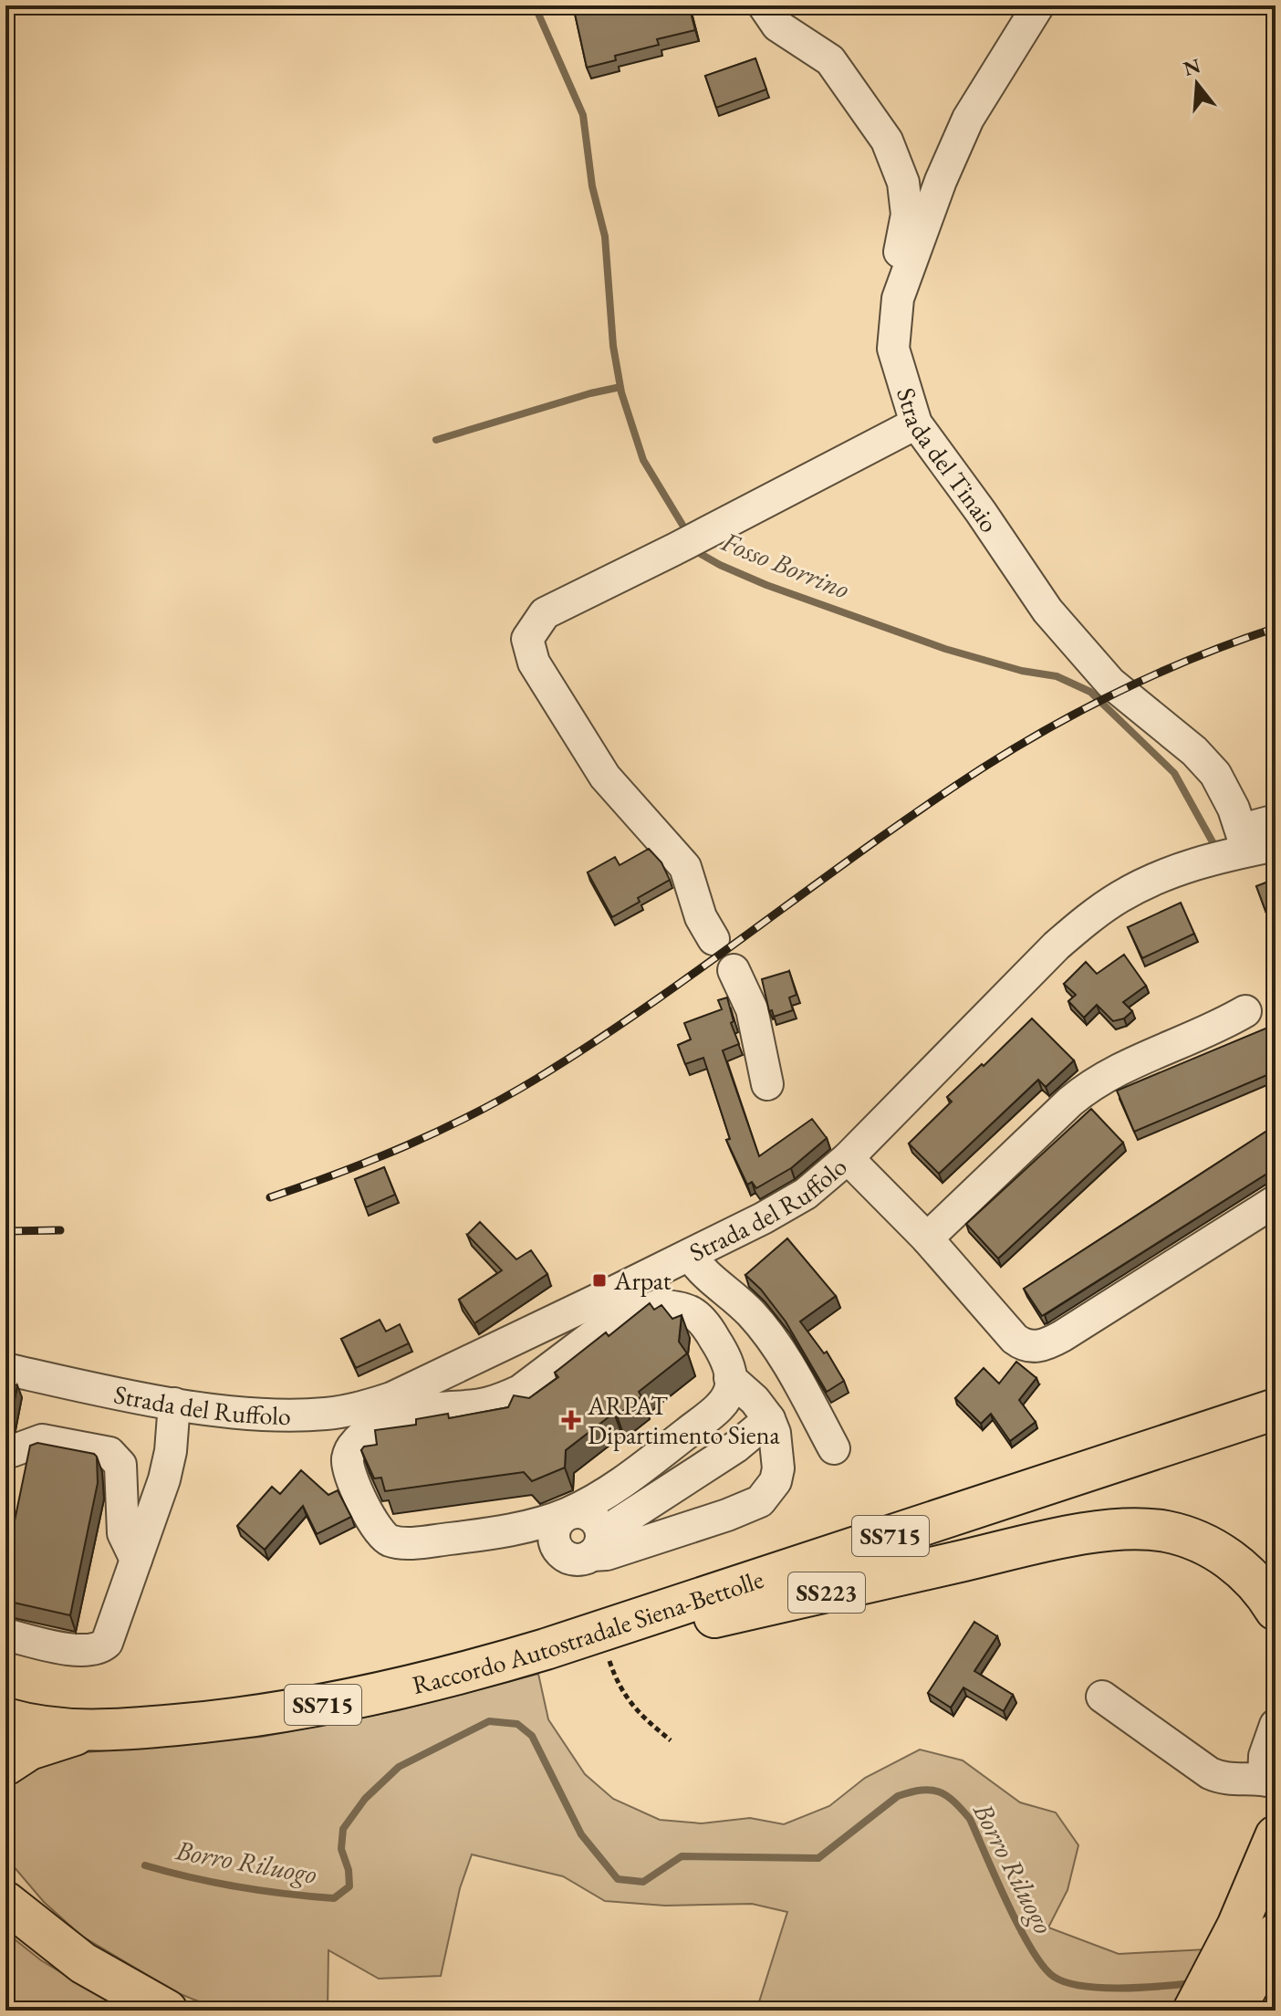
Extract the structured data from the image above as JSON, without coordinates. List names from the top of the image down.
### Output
{
  "streets": {
    "main road": ["SS715", "SS223", "Raccordo Autostradale Siena-Bettolle"],
    "street": ["Strada del Tinaio", "Strada del Ruffolo"]
  },
  "crossings": [
    ["Strada del Tinaio", "Strada del Ruffolo"],
    ["SS223", "Raccordo Autostradale Siena-Bettolle"]
  ],
  "water": ["Fosso Borrino", "Borro Riluogo"],
  "places": {
    "transit": ["Arpat"],
    "health": ["ARPAT Dipartimento Siena"]
  },
  "north": "top"
}
